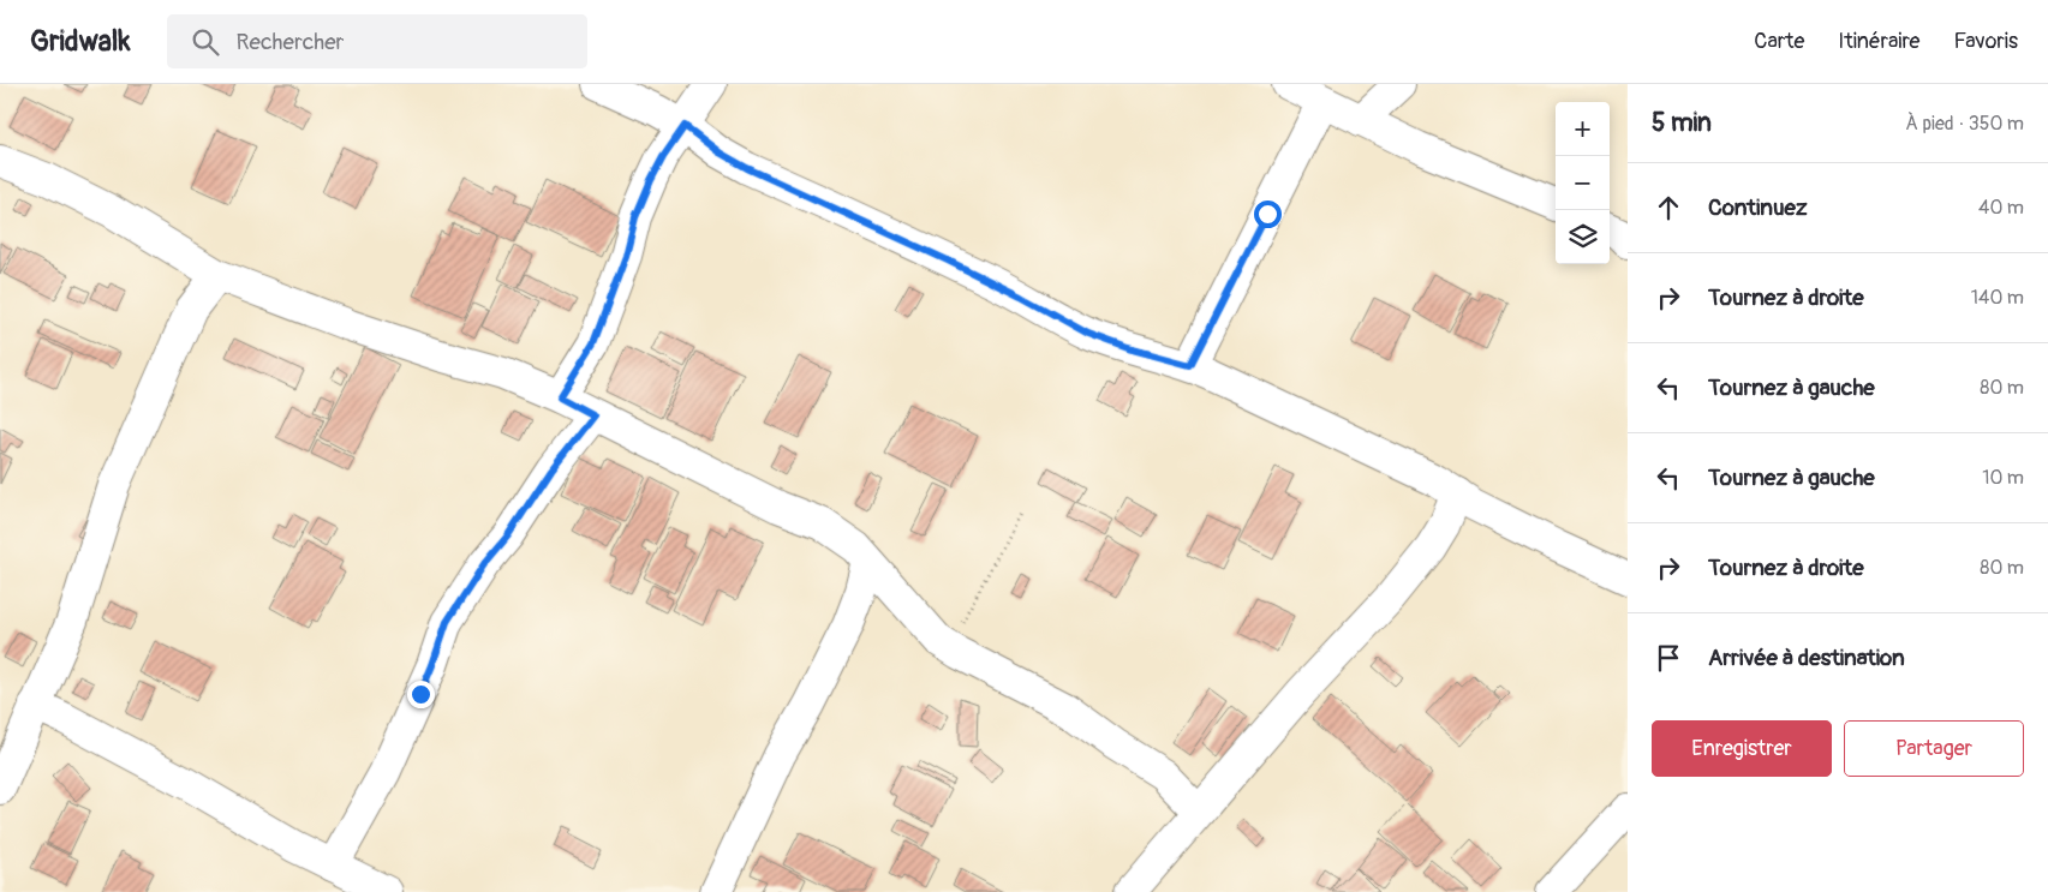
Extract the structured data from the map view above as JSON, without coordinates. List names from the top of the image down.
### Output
{
  "page": {
    "header": "Gridwalk",
    "search": "Rechercher",
    "nav": ["Carte", "Itinéraire", "Favoris"],
    "heading": ["5 min", "À pied · 350 m"],
    "map_buttons": ["+", "−"],
    "list": [
      ["Continuez", "40 m"],
      ["Tournez à droite", "140 m"],
      ["Tournez à gauche", "80 m"],
      ["Tournez à gauche", "10 m"],
      ["Tournez à droite", "80 m"],
      "Arrivée à destination"
    ],
    "buttons": ["Enregistrer", "Partager"]
  }
}
